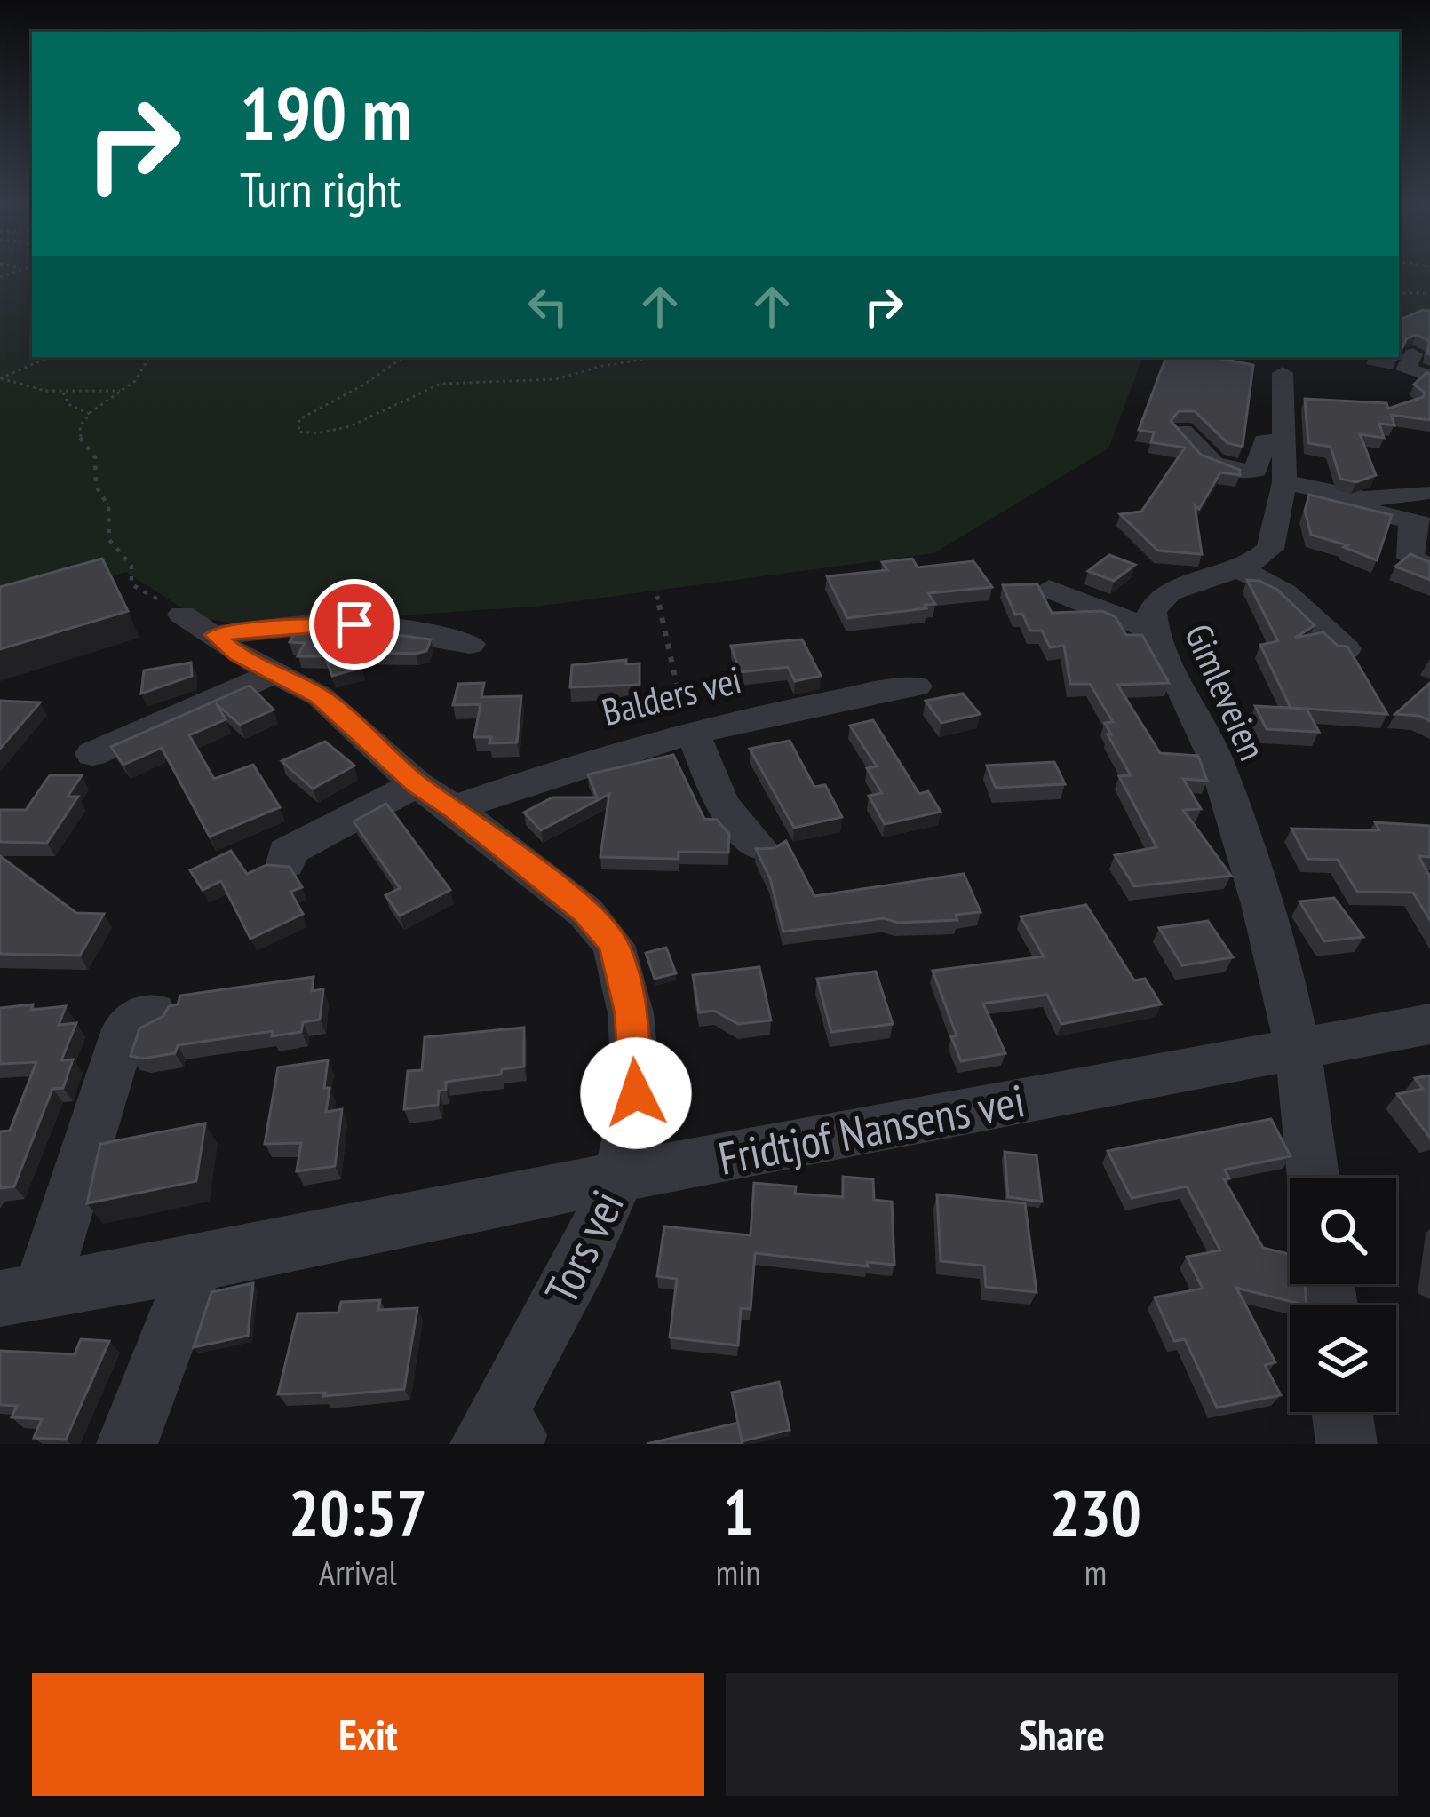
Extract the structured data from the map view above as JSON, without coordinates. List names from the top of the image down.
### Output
{
  "streets": {
    "street": [
      "Gimleveien",
      "Balders vei",
      "Fridtjof Nansens vei",
      "Tors vei"
    ]
  },
  "crossings": [
    ["Gimleveien", "Fridtjof Nansens vei"],
    ["Balders vei", "Tors vei"],
    ["Fridtjof Nansens vei", "Tors vei"]
  ],
  "page": {
    "turn": ["190 m", "Turn right"],
    "eta": [
      "20:57",
      "Arrival",
      "1",
      "min",
      "230",
      "m"
    ],
    "buttons": ["Exit", "Share"]
  }
}
